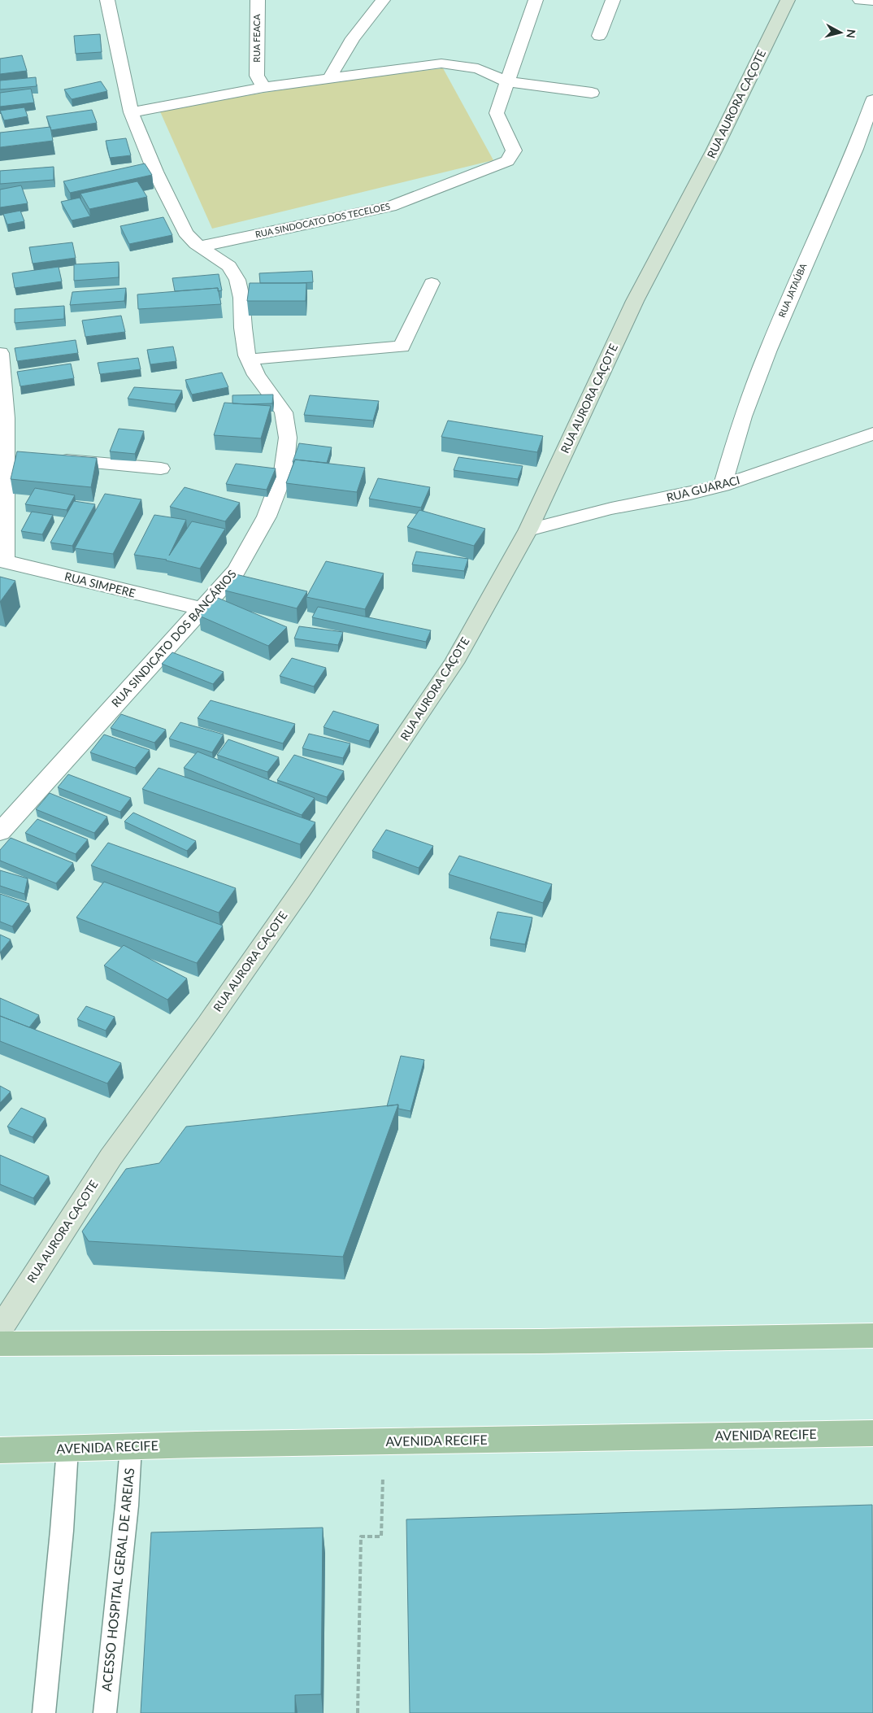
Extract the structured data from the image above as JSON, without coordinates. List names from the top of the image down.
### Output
{
  "streets": {
    "main road": ["RUA AURORA CAÇOTE", "AVENIDA RECIFE"],
    "street": [
      "RUA FEACA",
      "RUA SINDOCATO DOS TECELOES",
      "RUA JATAÚBA",
      "RUA GUARACI",
      "RUA SIMPERE",
      "RUA SINDICATO DOS BANCÁRIOS"
    ],
    "lane": ["ACESSO HOSPITAL GERAL DE AREIAS"]
  },
  "crossings": [
    ["RUA AURORA CAÇOTE", "RUA GUARACI"],
    ["RUA SINDOCATO DOS TECELOES", "RUA SINDICATO DOS BANCÁRIOS"],
    ["RUA JATAÚBA", "RUA GUARACI"],
    ["RUA SIMPERE", "RUA SINDICATO DOS BANCÁRIOS"],
    ["AVENIDA RECIFE", "ACESSO HOSPITAL GERAL DE AREIAS"]
  ],
  "north": "right"
}
